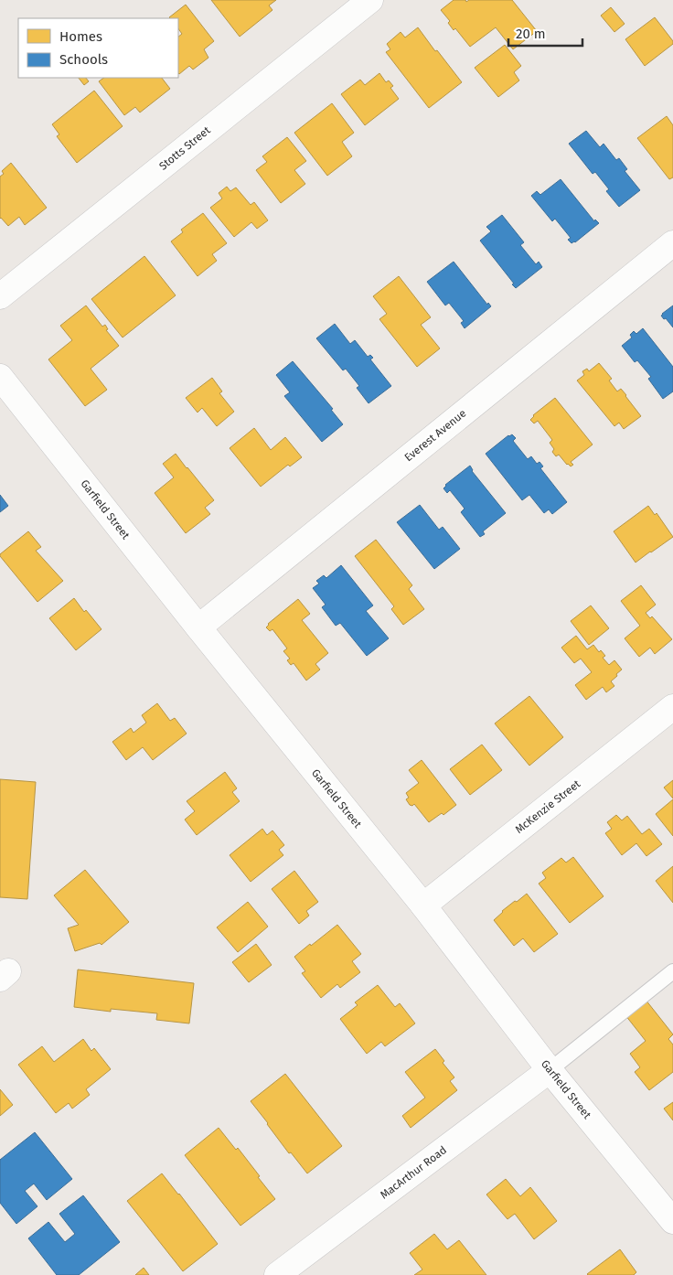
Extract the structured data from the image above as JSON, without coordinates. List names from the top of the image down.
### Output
{
  "streets": {
    "street": [
      "Stotts Street",
      "Everest Avenue",
      "Garfield Street",
      "McKenzie Street",
      "MacArthur Road"
    ]
  },
  "crossings": [
    ["Everest Avenue", "Garfield Street"],
    ["Garfield Street", "McKenzie Street"],
    ["Garfield Street", "MacArthur Road"]
  ],
  "legend": ["Homes", "Schools"],
  "scale_bar": "20 m"
}
